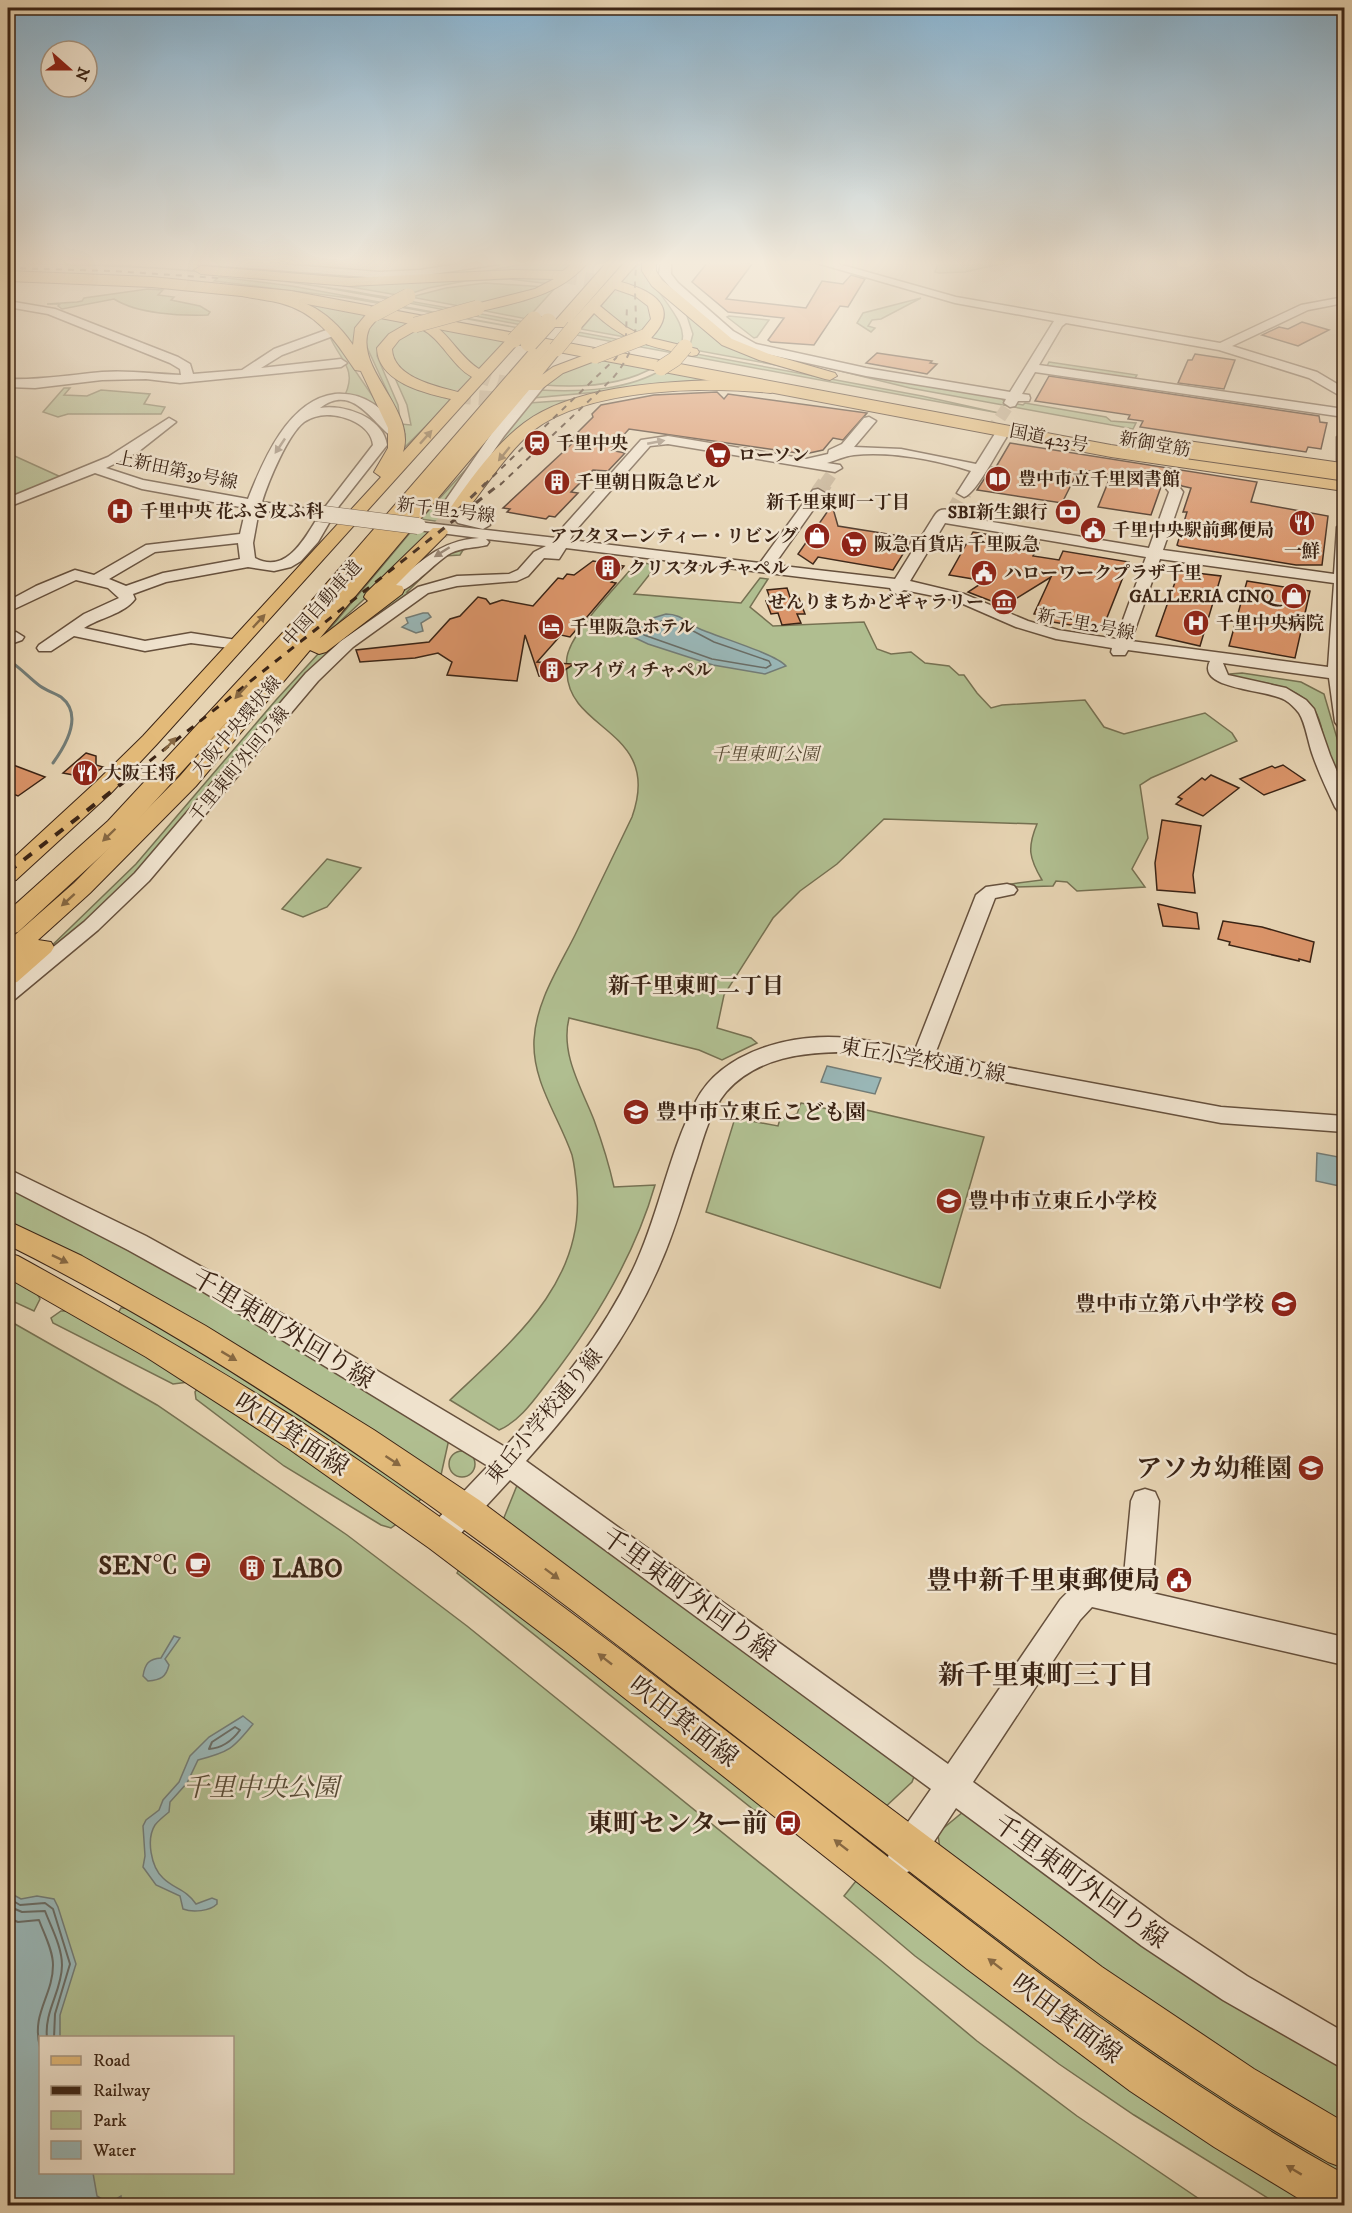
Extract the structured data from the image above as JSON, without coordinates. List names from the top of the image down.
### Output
{
  "streets": {
    "highway": ["国道423号", "新御堂筋", "中国自動車道"],
    "main road": ["大阪中央環状線", "吹田箕面線"],
    "street": [
      "上新田第39号線",
      "新千里2号線",
      "千里東町外回り線",
      "東丘小学校通り線"
    ]
  },
  "crossings": [
    ["上新田第39号線", "新千里2号線"],
    ["新千里2号線", "千里東町外回り線"],
    ["千里東町外回り線", "東丘小学校通り線"],
    ["東丘小学校通り線", "吹田箕面線"]
  ],
  "districts": ["新千里東町一丁目", "新千里東町二丁目", "新千里東町三丁目"],
  "parks": ["千里東町公園", "千里中央公園"],
  "places": {
    "station": ["千里中央"],
    "supermarket": ["ローソン", "阪急百貨店 千里阪急"],
    "library": ["豊中市立千里図書館"],
    "building": [
      "千里朝日阪急ビル",
      "クリスタルチャペル",
      "アイヴィチャペル",
      "LABO"
    ],
    "hospital": ["千里中央 花ふさ皮ふ科", "千里中央病院"],
    "bank": ["SBI新生銀行"],
    "restaurant": ["一鮮", "大阪王将"],
    "public building": ["千里中央駅前郵便局", "ハローワークプラザ千里", "豊中新千里東郵便局"],
    "shop": ["アフタヌーンティー・リビング", "GALLERIA CINQ"],
    "museum": ["せんりまちかどギャラリー"],
    "hotel": ["千里阪急ホテル"],
    "school or university": [
      "豊中市立東丘こども園",
      "豊中市立東丘小学校",
      "豊中市立第八中学校",
      "アソカ幼稚園"
    ],
    "cafe": ["SEN℃"],
    "bus stop": ["東町センター前"]
  },
  "legend": [
    "Road",
    "Railway",
    "Park",
    "Water"
  ],
  "north": "right"
}
